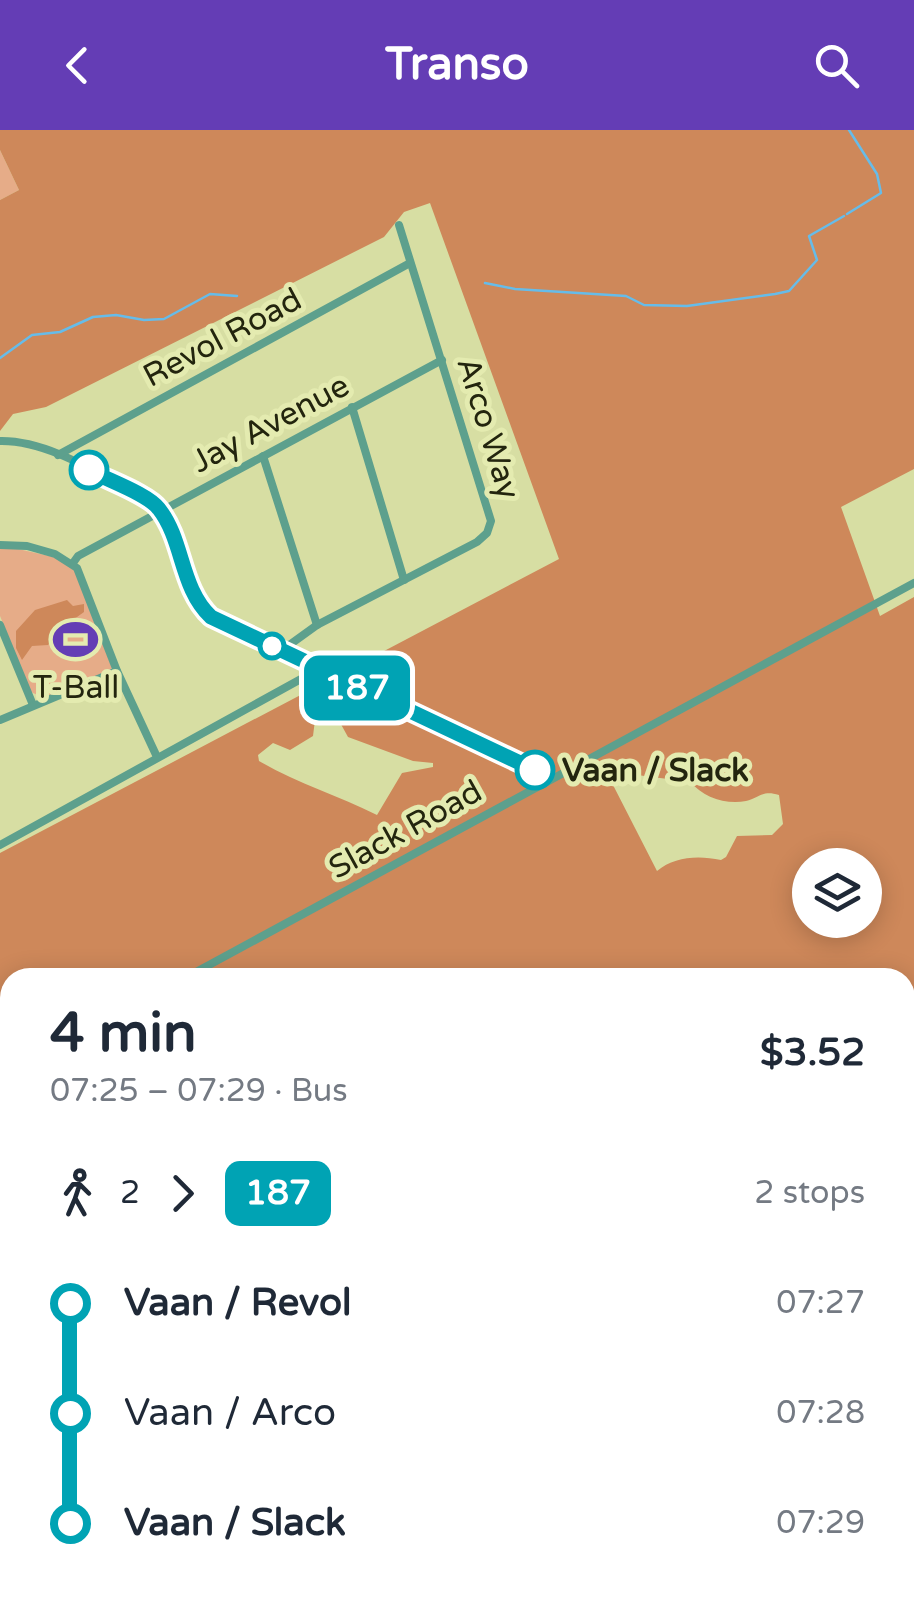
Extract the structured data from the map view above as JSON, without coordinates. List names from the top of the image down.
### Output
{
  "streets": {
    "street": [
      "Revol Road",
      "Jay Avenue",
      "Arco Way",
      "Slack Road"
    ]
  },
  "crossings": [
    ["Revol Road", "Arco Way"],
    ["Jay Avenue", "Arco Way"]
  ],
  "places": {
    "sports": ["T-Ball"],
    "other": ["Vaan / Slack"]
  },
  "lines": ["bus line 187"],
  "page": {
    "header": "Transo",
    "on_map": "187",
    "heading": ["4 min", "07:25 – 07:29 · Bus", "$3.52"],
    "legs": ["2", "187", "2 stops"],
    "list": [
      {
        "name": "Vaan / Revol",
        "value": "07:27"
      },
      {
        "name": "Vaan / Arco",
        "value": "07:28"
      },
      {
        "name": "Vaan / Slack",
        "value": "07:29"
      }
    ]
  }
}
